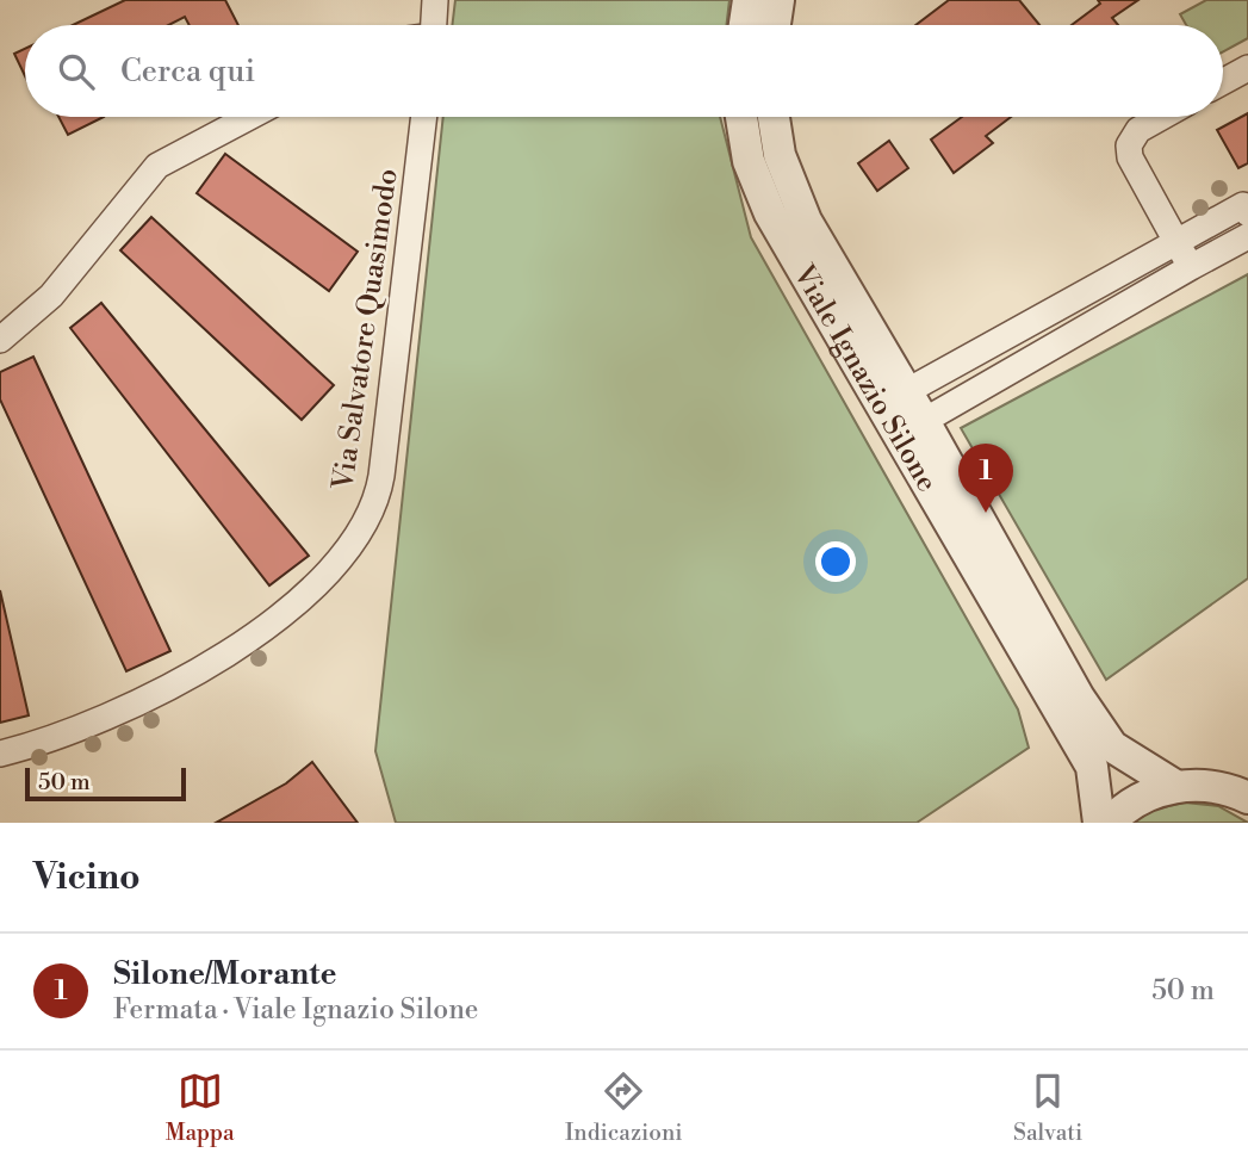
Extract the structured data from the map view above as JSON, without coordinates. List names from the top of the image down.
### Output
{
  "streets": {
    "street": ["Via Salvatore Quasimodo", "Viale Ignazio Silone"]
  },
  "scale_bar": "50 m",
  "page": {
    "search": "Cerca qui",
    "pins": "1",
    "scale": "50 m",
    "heading": "Vicino",
    "list": [
      {
        "mark": "1",
        "name": "Silone/Morante",
        "note": "Fermata · Viale Ignazio Silone",
        "value": "50 m"
      }
    ],
    "nav": ["Mappa", "Indicazioni", "Salvati"]
  }
}
